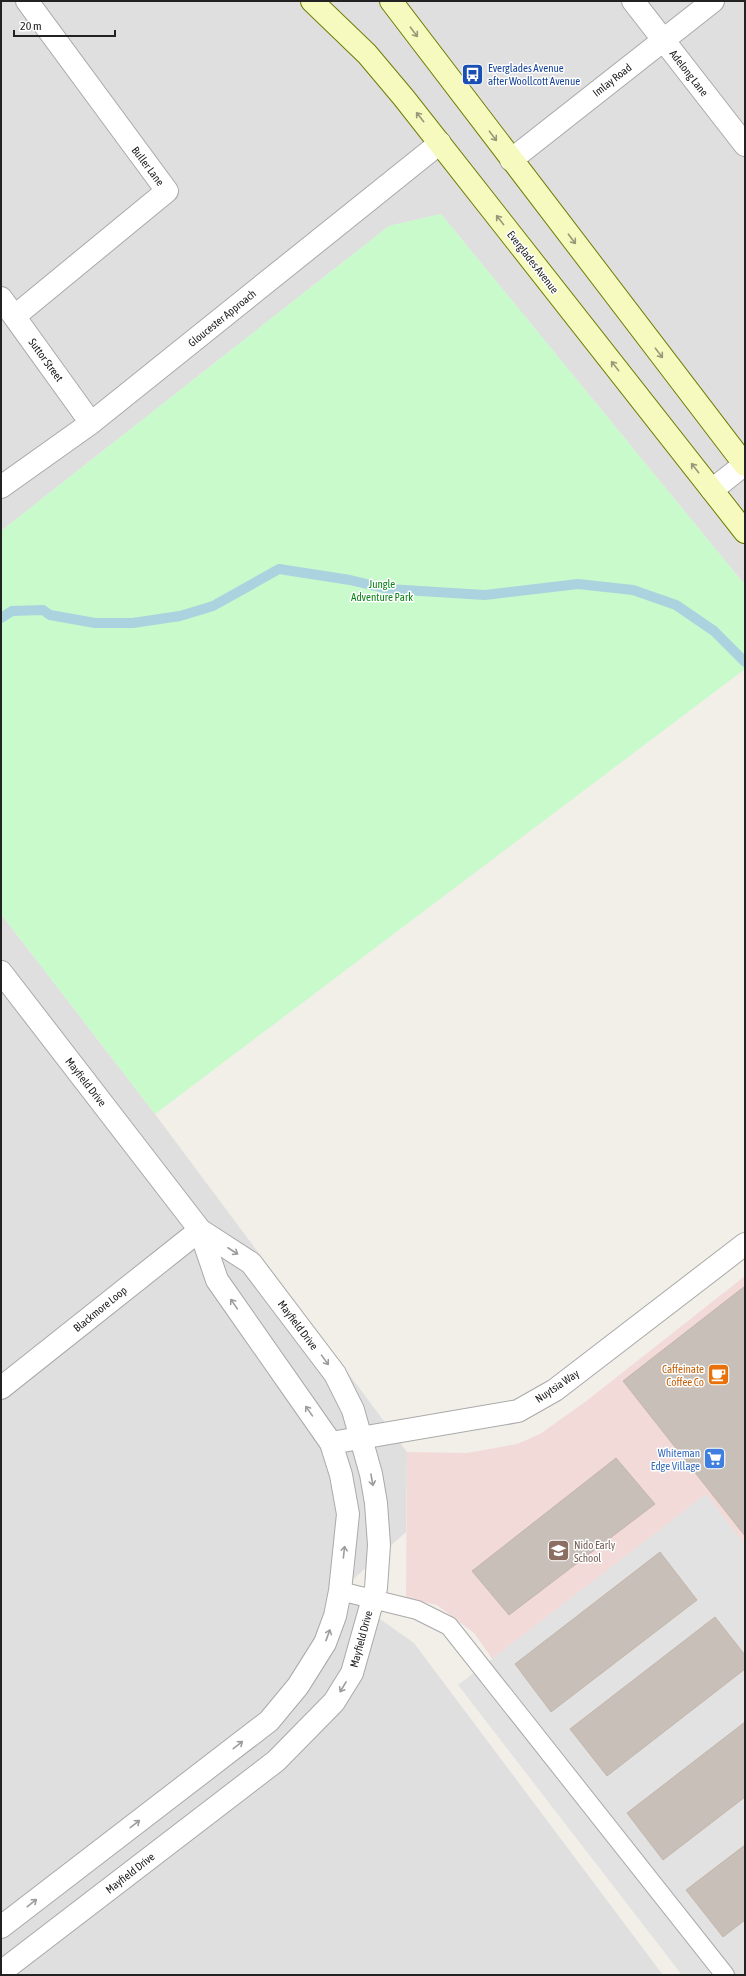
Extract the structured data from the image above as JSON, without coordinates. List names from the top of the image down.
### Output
{
  "streets": {
    "main road": ["Everglades Avenue"],
    "street": [
      "Adelong Lane",
      "Imlay Road",
      "Buller Lane",
      "Gloucester Approach",
      "Suttor Street",
      "Mayfield Drive",
      "Blackmore Loop",
      "Nuytsia Way"
    ]
  },
  "crossings": [
    ["Adelong Lane", "Imlay Road"],
    ["Buller Lane", "Suttor Street"],
    ["Everglades Avenue", "Gloucester Approach"],
    ["Gloucester Approach", "Suttor Street"],
    ["Mayfield Drive", "Blackmore Loop"],
    ["Mayfield Drive", "Nuytsia Way"]
  ],
  "parks": ["Jungle Adventure Park"],
  "places": {
    "bus stop": ["Everglades Avenue after Woollcott Avenue"],
    "cafe": ["Caffeinate Coffee Co"],
    "supermarket": ["Whiteman Edge Village"],
    "school or university": ["Nido Early School"]
  },
  "scale_bar": "20 m"
}
